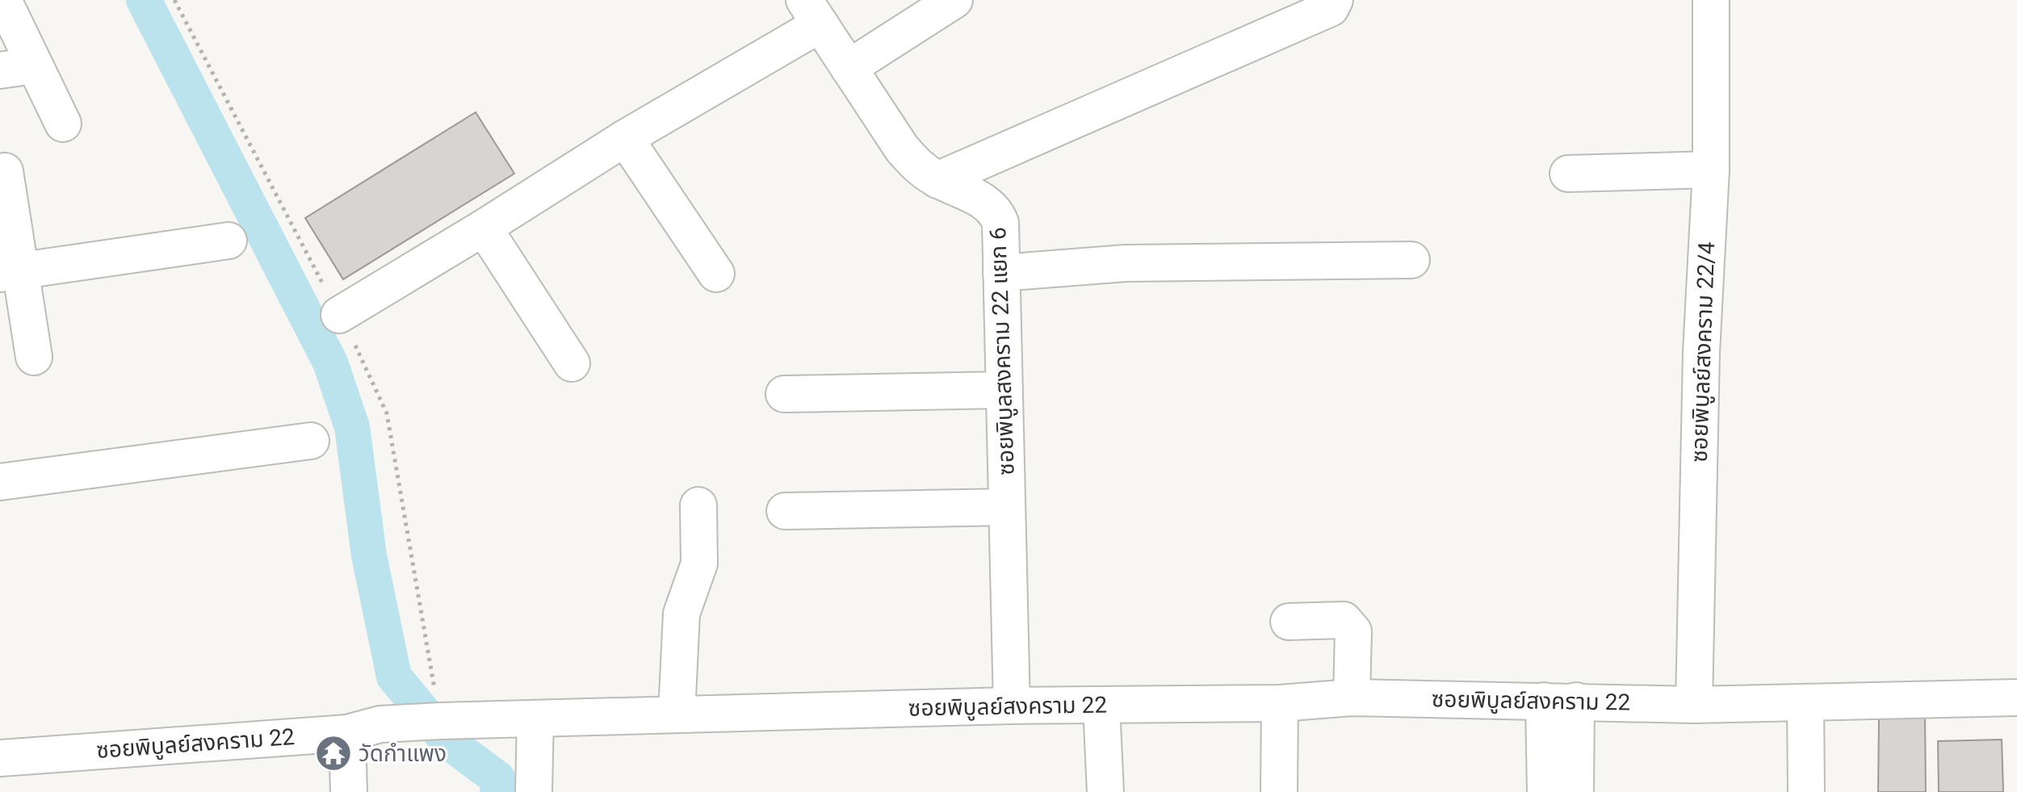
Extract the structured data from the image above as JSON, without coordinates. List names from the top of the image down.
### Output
{
  "streets": {
    "street": ["ซอยพิบูลสงคราม 22 แยก 6", "ซอยพิบูลย์สงคราม 22/4", "ซอยพิบูลย์สงคราม 22"]
  },
  "crossings": [
    ["ซอยพิบูลสงคราม 22 แยก 6", "ซอยพิบูลย์สงคราม 22"],
    ["ซอยพิบูลย์สงคราม 22/4", "ซอยพิบูลย์สงคราม 22"]
  ],
  "places": {
    "temple": ["วัดกำแพง"]
  }
}
